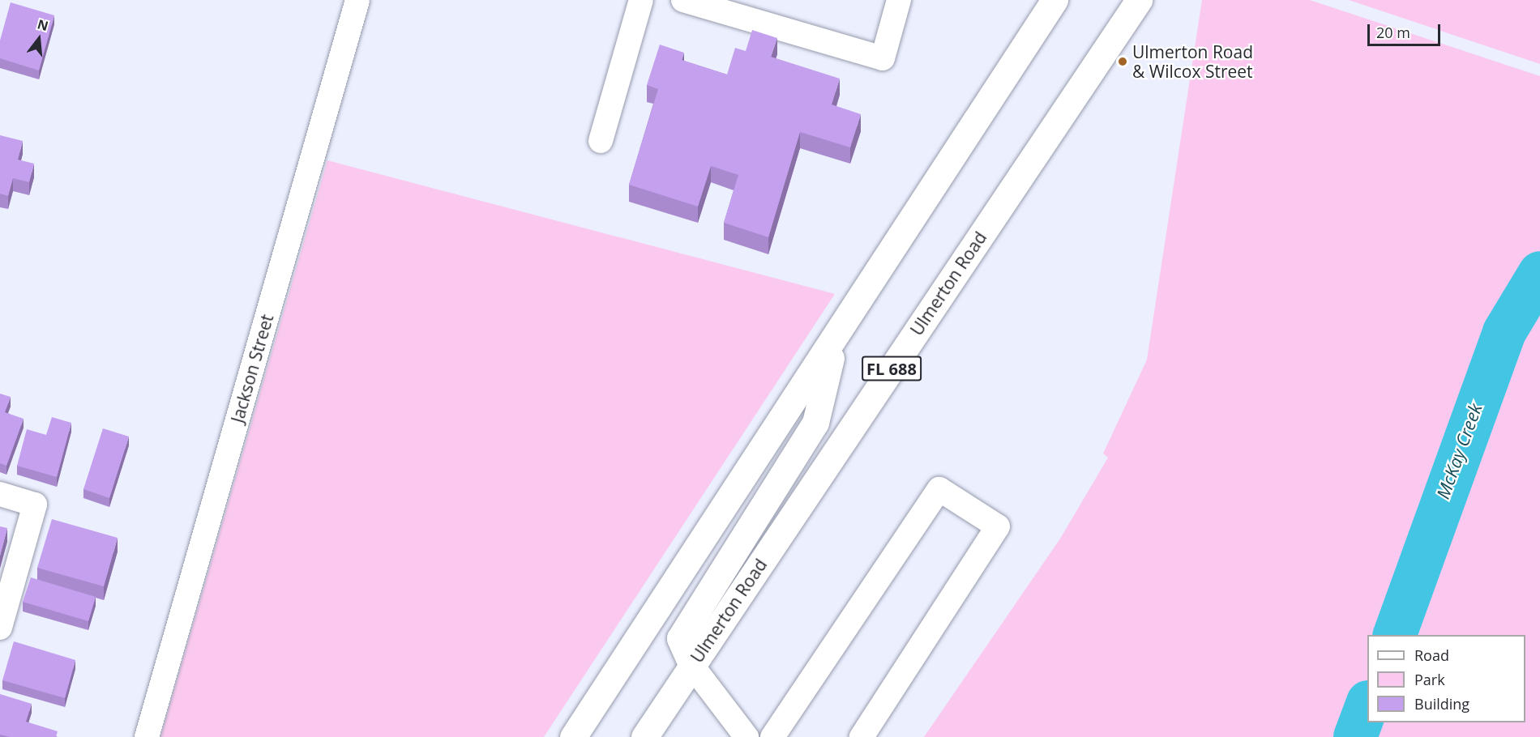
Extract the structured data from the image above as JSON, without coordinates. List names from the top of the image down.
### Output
{
  "streets": {
    "main road": ["Ulmerton Road", "FL 688"],
    "street": ["Jackson Street"]
  },
  "water": ["McKay Creek"],
  "places": ["Ulmerton Road & Wilcox Street"],
  "legend": ["Road", "Park", "Building"],
  "scale_bar": "20 m",
  "north": "top"
}
